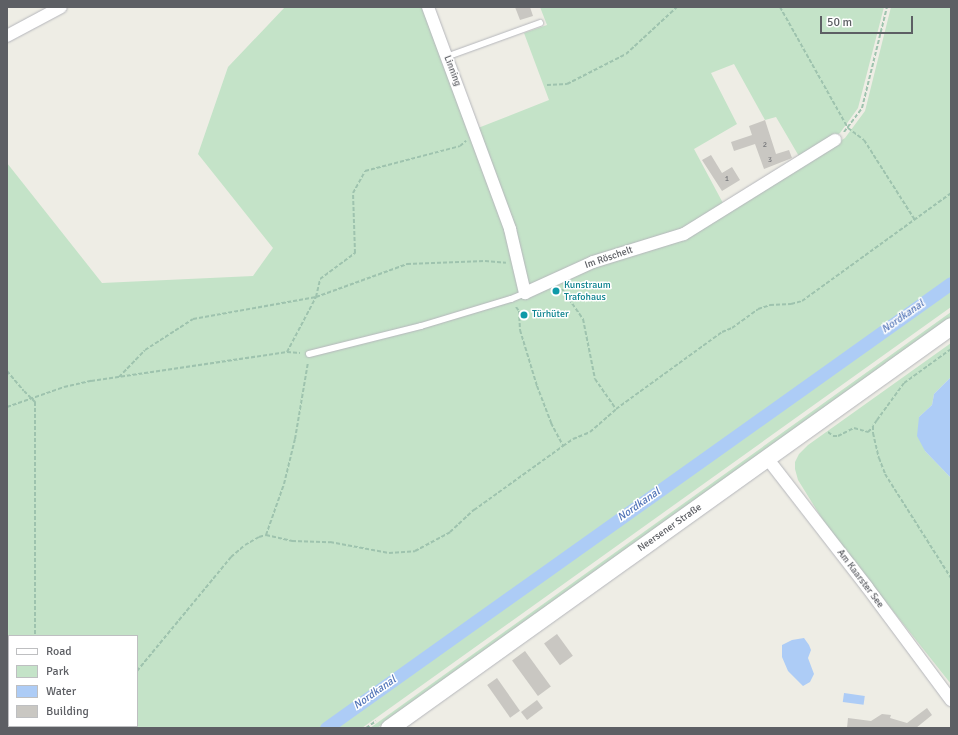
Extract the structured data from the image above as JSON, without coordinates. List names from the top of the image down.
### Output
{
  "streets": {
    "main road": ["Neersener Straße"],
    "street": ["Linning", "Im Röschelt", "Am Kaarster See"]
  },
  "crossings": [
    ["Neersener Straße", "Am Kaarster See"]
  ],
  "water": ["Nordkanal"],
  "places": ["Kunstraum Trafohaus", "Türhüter"],
  "house_numbers": ["2", "3", "1"],
  "legend": [
    "Road",
    "Park",
    "Water",
    "Building"
  ],
  "scale_bar": "50 m"
}
